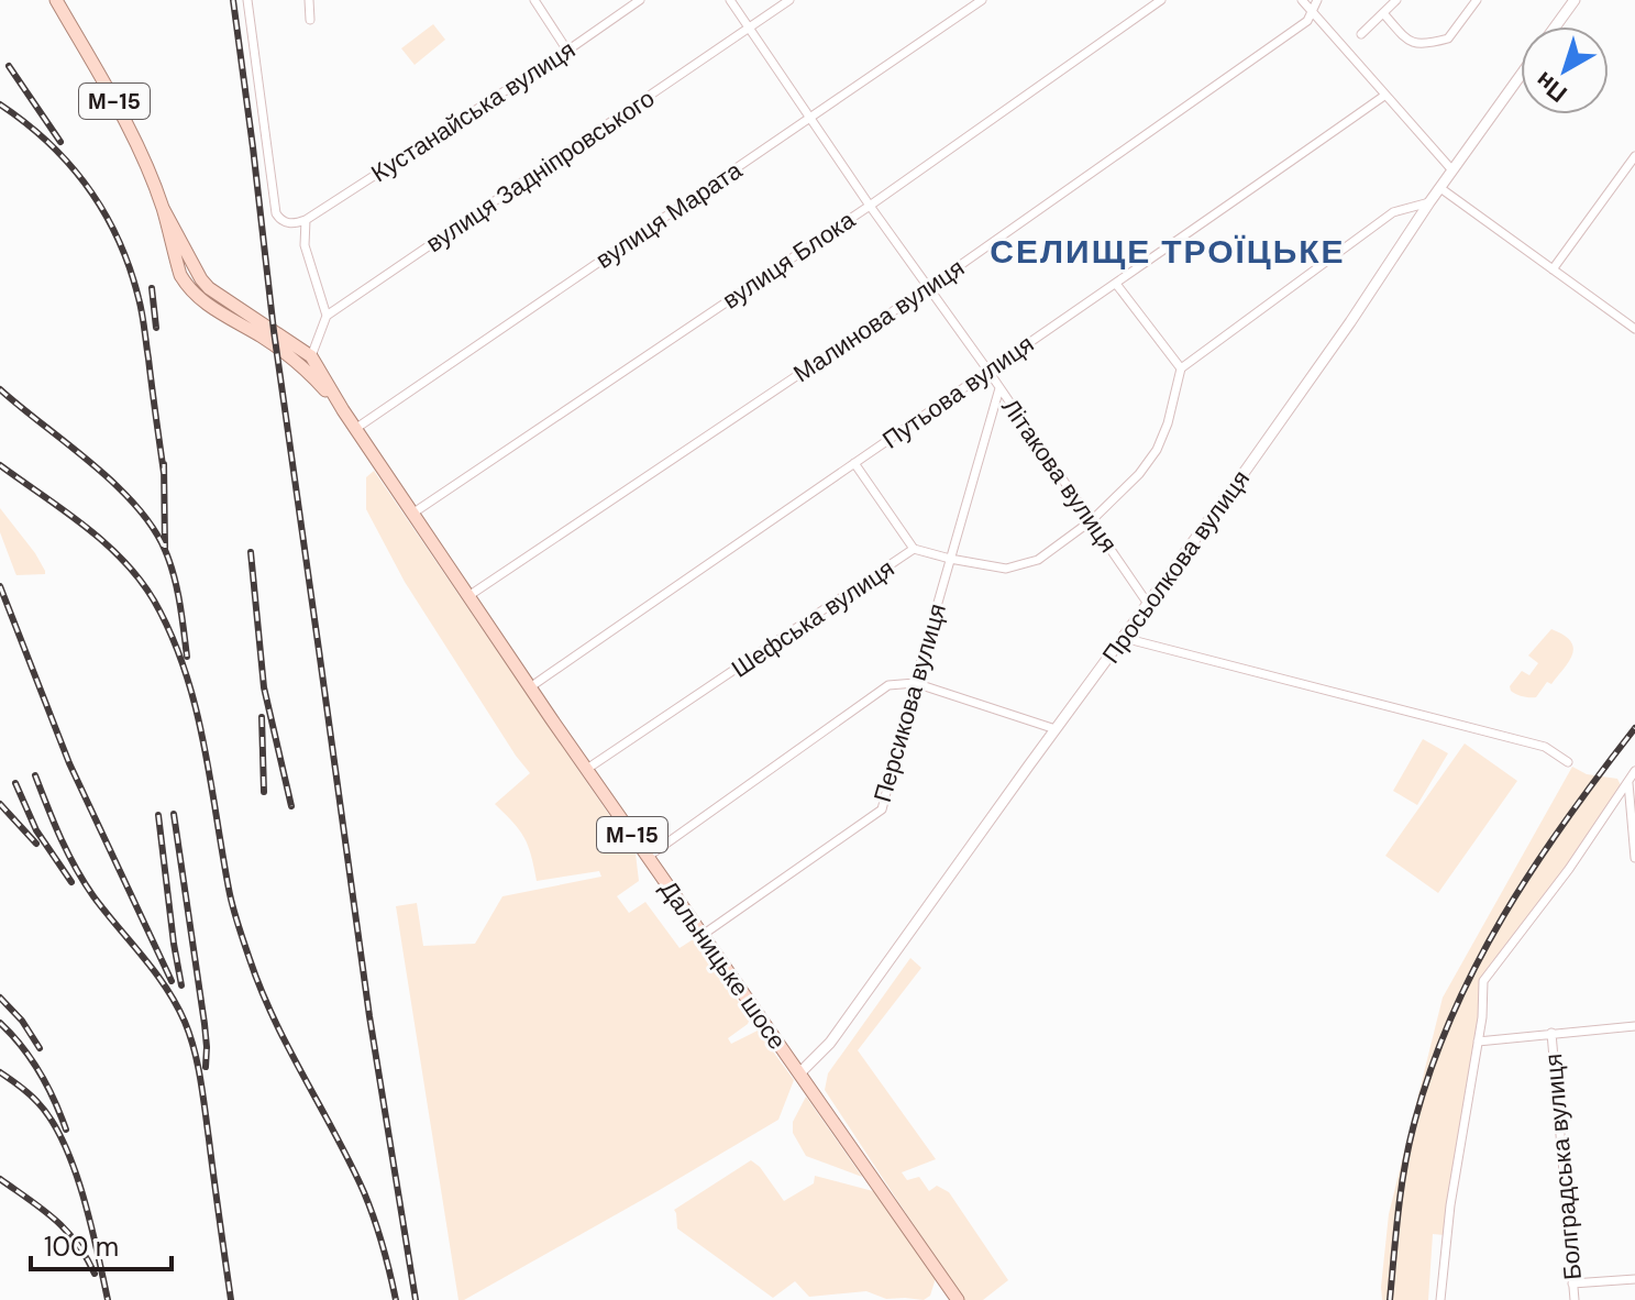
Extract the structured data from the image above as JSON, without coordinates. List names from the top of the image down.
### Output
{
  "streets": {
    "main road": ["М-15", "Дальницьке шосе"],
    "street": [
      "Кустанайська вулиця",
      "вулиця Задніпровського",
      "вулиця Марата",
      "вулиця Блока",
      "Малинова вулиця",
      "Путьова вулиця",
      "Літакова вулиця",
      "Просьолкова вулиця",
      "Шефська вулиця",
      "Персикова вулиця",
      "Болградська вулиця"
    ]
  },
  "crossings": [
    ["М-15", "Дальницьке шосе"],
    ["вулиця Задніпровського", "Літакова вулиця"],
    ["вулиця Марата", "Літакова вулиця"],
    ["вулиця Марата", "Дальницьке шосе"],
    ["вулиця Блока", "Літакова вулиця"],
    ["вулиця Блока", "Дальницьке шосе"],
    ["Малинова вулиця", "Літакова вулиця"],
    ["Малинова вулиця", "Дальницьке шосе"],
    ["Путьова вулиця", "Літакова вулиця"],
    ["Путьова вулиця", "Дальницьке шосе"],
    ["Літакова вулиця", "Просьолкова вулиця"],
    ["Літакова вулиця", "Шефська вулиця"],
    ["Літакова вулиця", "Персикова вулиця"],
    ["Просьолкова вулиця", "Дальницьке шосе"],
    ["Шефська вулиця", "Персикова вулиця"],
    ["Шефська вулиця", "Дальницьке шосе"],
    ["Персикова вулиця", "Дальницьке шосе"]
  ],
  "districts": ["СЕЛИЩЕ ТРОЇЦЬКЕ"],
  "scale_bar": "100 m",
  "north": "bottom left"
}
